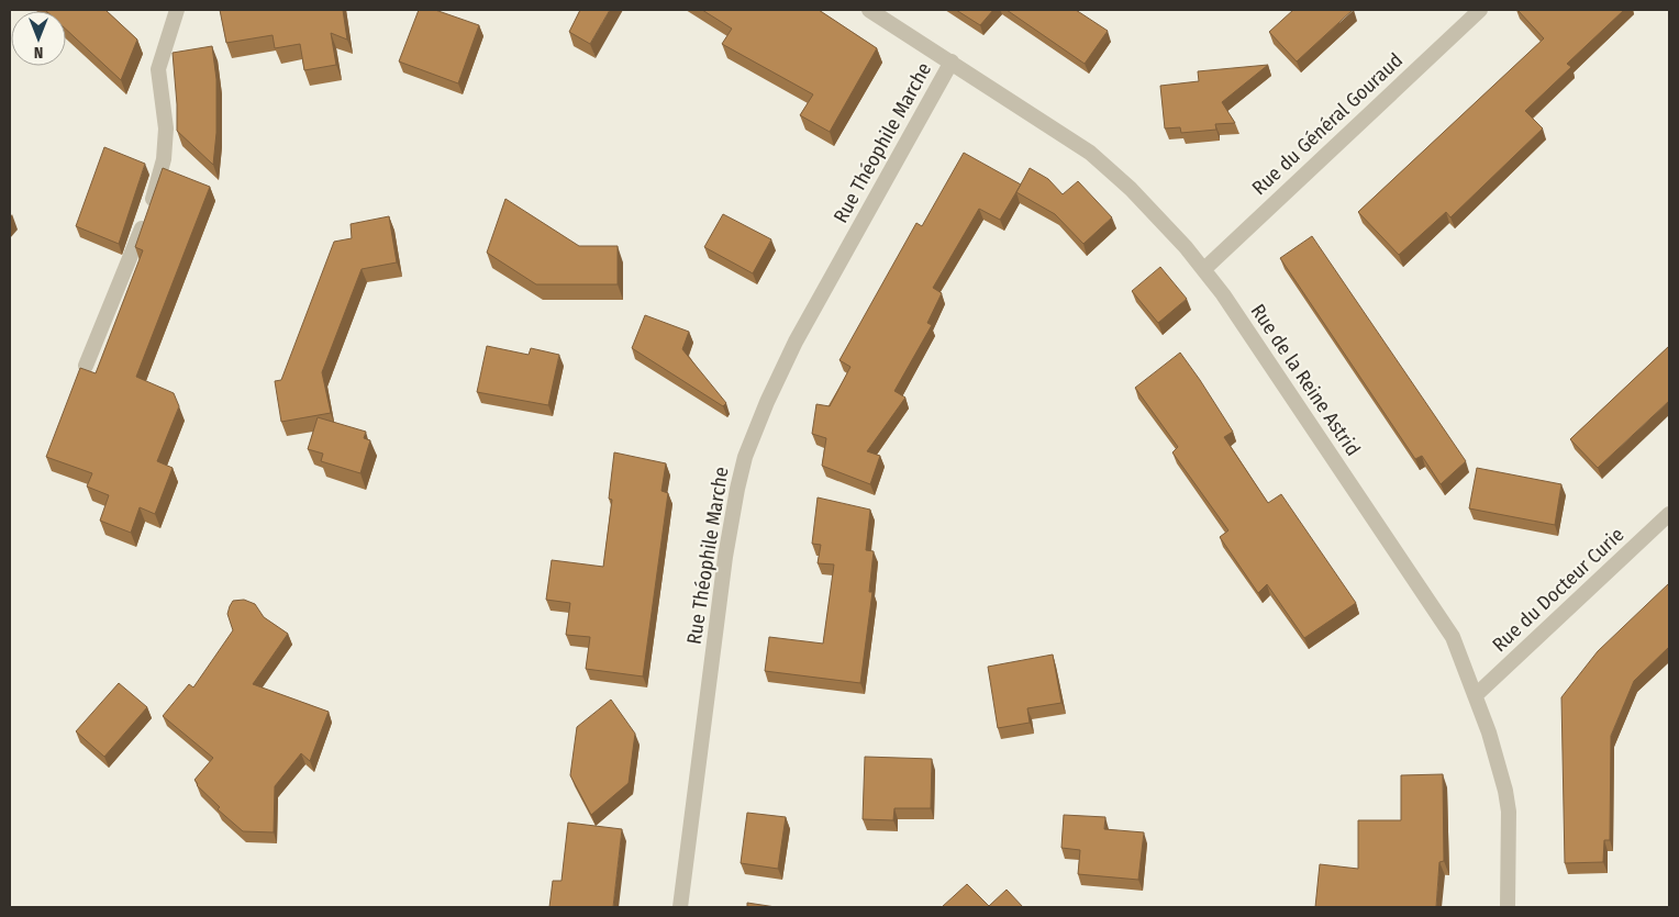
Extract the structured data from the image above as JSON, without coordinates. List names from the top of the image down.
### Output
{
  "streets": {
    "street": [
      "Rue du Général Gouraud",
      "Rue Théophile Marche",
      "Rue de la Reine Astrid",
      "Rue du Docteur Curie"
    ]
  },
  "crossings": [
    ["Rue du Général Gouraud", "Rue de la Reine Astrid"],
    ["Rue Théophile Marche", "Rue de la Reine Astrid"],
    ["Rue de la Reine Astrid", "Rue du Docteur Curie"]
  ],
  "north": "bottom"
}
